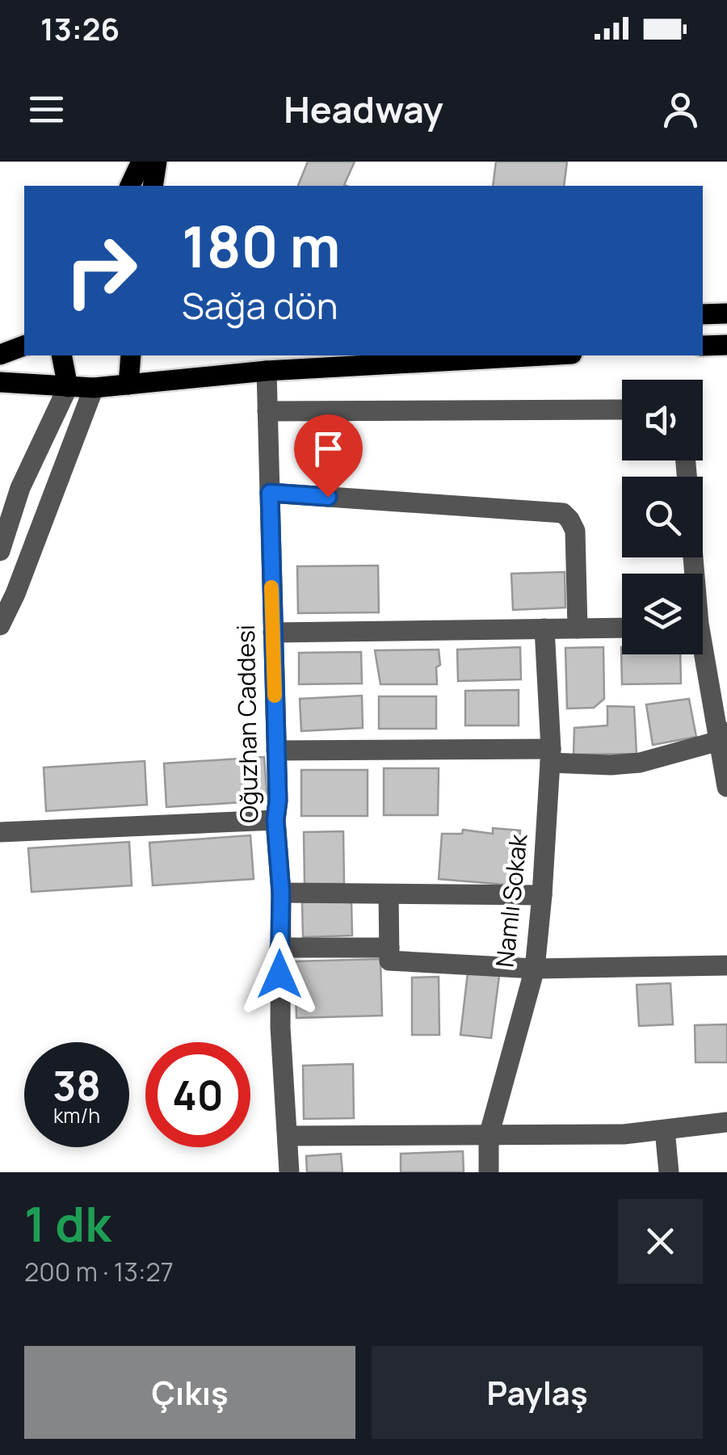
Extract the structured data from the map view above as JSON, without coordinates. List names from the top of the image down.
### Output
{
  "streets": {
    "street": ["Oğuzhan Caddesi", "Namlı Sokak"]
  },
  "page": {
    "status": "13:26",
    "header": "Headway",
    "turn": ["180 m", "Sağa dön"],
    "speed": "38 km/h",
    "limit": "40",
    "heading": ["1 dk", "200 m · 13:27"],
    "buttons": ["Çıkış", "Paylaş"]
  }
}
